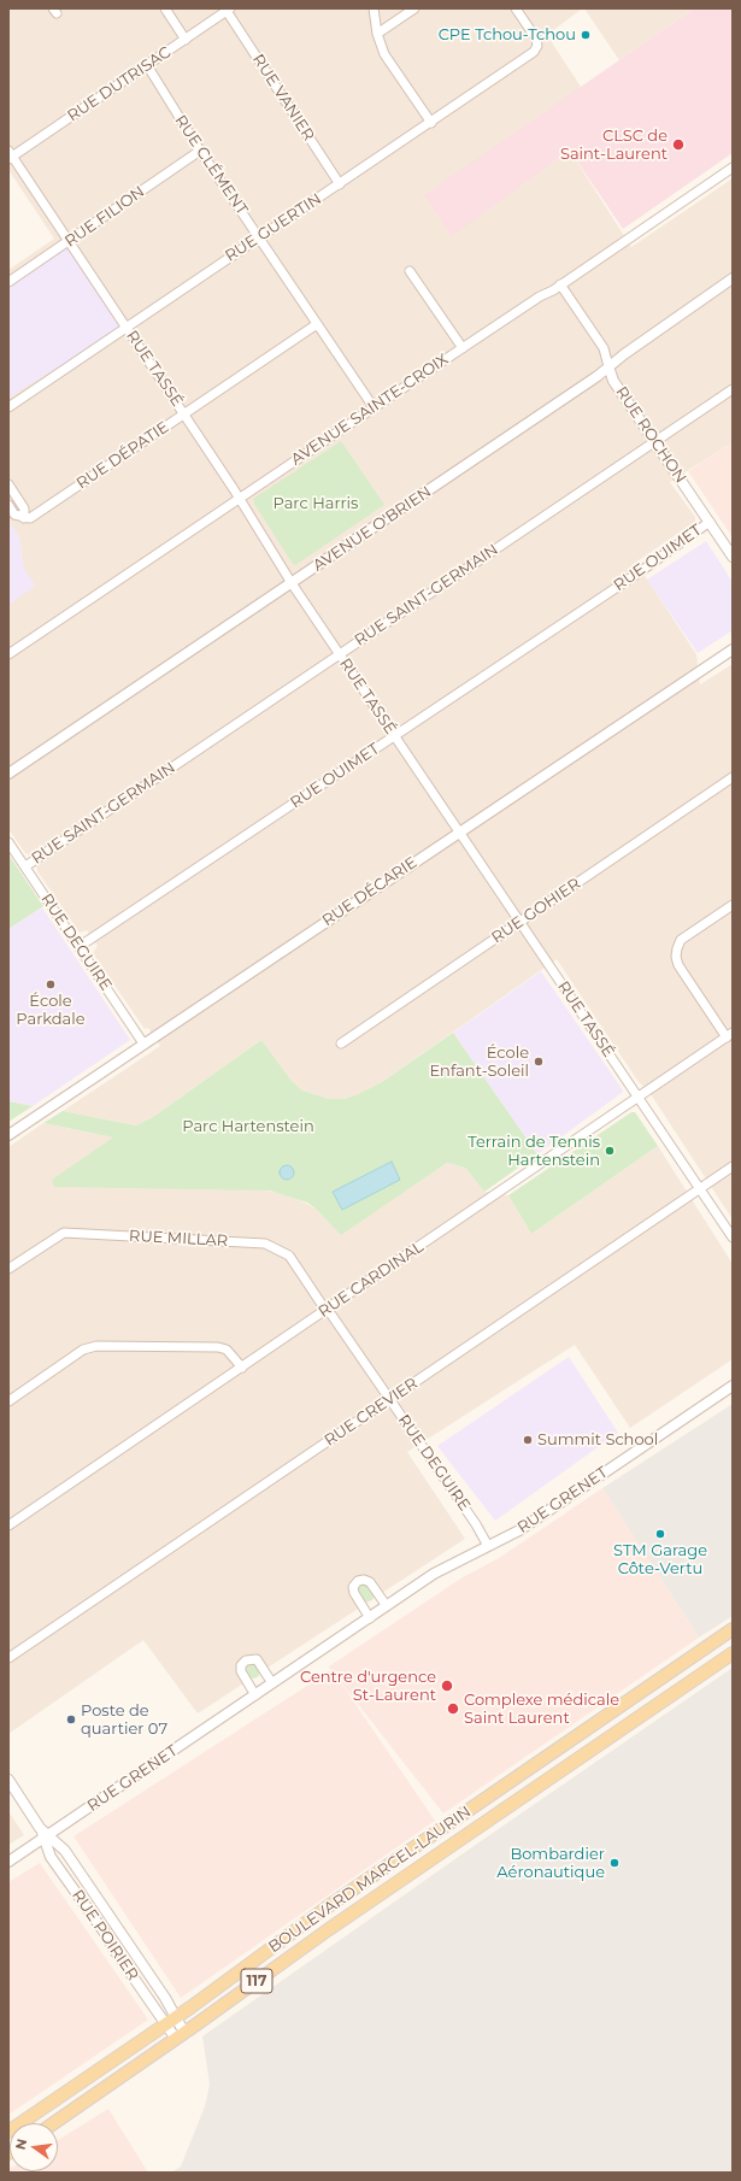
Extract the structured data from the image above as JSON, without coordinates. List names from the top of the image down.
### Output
{
  "streets": {
    "main road": ["BOULEVARD MARCEL-LAURIN", "117"],
    "street": [
      "RUE DUTRISAC",
      "RUE VANIER",
      "RUE CLÉMENT",
      "RUE FILION",
      "RUE GUERTIN",
      "RUE TASSÉ",
      "AVENUE SAINTE-CROIX",
      "RUE ROCHON",
      "RUE DÉPATIE",
      "AVENUE O'BRIEN",
      "RUE OUIMET",
      "RUE SAINT-GERMAIN",
      "RUE DÉCARIE",
      "RUE GOHIER",
      "RUE DEGUIRE",
      "RUE MILLAR",
      "RUE CARDINAL",
      "RUE CREVIER",
      "RUE GRENET",
      "RUE POIRIER"
    ]
  },
  "crossings": [
    ["RUE DUTRISAC", "RUE VANIER"],
    ["RUE DUTRISAC", "RUE CLÉMENT"],
    ["RUE DUTRISAC", "RUE TASSÉ"],
    ["RUE VANIER", "RUE GUERTIN"],
    ["RUE CLÉMENT", "RUE FILION"],
    ["RUE CLÉMENT", "RUE GUERTIN"],
    ["RUE CLÉMENT", "AVENUE SAINTE-CROIX"],
    ["RUE CLÉMENT", "RUE DÉPATIE"],
    ["RUE FILION", "RUE TASSÉ"],
    ["RUE GUERTIN", "RUE TASSÉ"],
    ["RUE TASSÉ", "AVENUE SAINTE-CROIX"],
    ["RUE TASSÉ", "RUE DÉPATIE"],
    ["RUE TASSÉ", "AVENUE O'BRIEN"],
    ["RUE TASSÉ", "RUE OUIMET"],
    ["RUE TASSÉ", "RUE SAINT-GERMAIN"],
    ["RUE TASSÉ", "RUE DÉCARIE"],
    ["RUE TASSÉ", "RUE GOHIER"],
    ["RUE TASSÉ", "RUE CARDINAL"],
    ["RUE TASSÉ", "RUE CREVIER"],
    ["AVENUE SAINTE-CROIX", "RUE ROCHON"],
    ["RUE ROCHON", "AVENUE O'BRIEN"],
    ["RUE ROCHON", "RUE OUIMET"],
    ["RUE ROCHON", "RUE SAINT-GERMAIN"],
    ["RUE OUIMET", "RUE DEGUIRE"],
    ["RUE SAINT-GERMAIN", "RUE DEGUIRE"],
    ["RUE DÉCARIE", "RUE DEGUIRE"],
    ["RUE DEGUIRE", "RUE MILLAR"],
    ["RUE DEGUIRE", "RUE CARDINAL"],
    ["RUE DEGUIRE", "RUE CREVIER"],
    ["RUE DEGUIRE", "RUE GRENET"],
    ["RUE MILLAR", "RUE CARDINAL"],
    ["RUE GRENET", "RUE POIRIER"],
    ["BOULEVARD MARCEL-LAURIN", "RUE POIRIER"]
  ],
  "parks": ["Parc Harris", "Parc Hartenstein"],
  "places": [
    "CPE Tchou-Tchou",
    "CLSC de Saint-Laurent",
    "École Parkdale",
    "École Enfant-Soleil",
    "Terrain de Tennis Hartenstein",
    "Summit School",
    "STM Garage Côte-Vertu",
    "Centre d'urgence St-Laurent",
    "Complexe médicale Saint Laurent",
    "Poste de quartier 07",
    "Bombardier Aéronautique"
  ],
  "north": "left"
}
